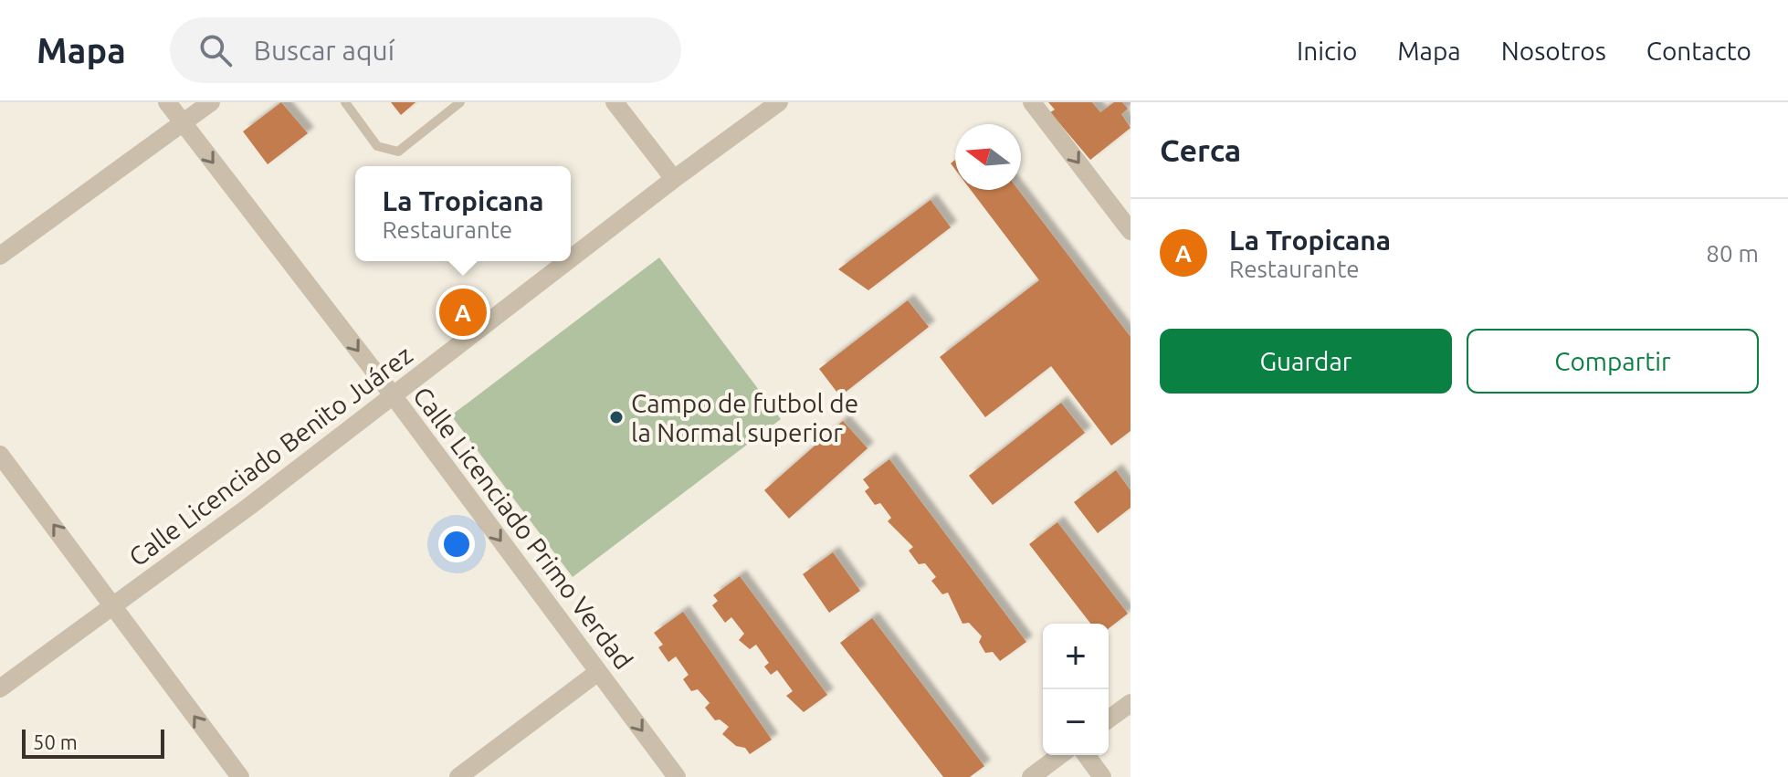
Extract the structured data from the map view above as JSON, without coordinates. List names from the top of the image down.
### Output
{
  "streets": {
    "street": ["Calle Licenciado Benito Juárez", "Calle Licenciado Primo Verdad"]
  },
  "crossings": [
    ["Calle Licenciado Benito Juárez", "Calle Licenciado Primo Verdad"]
  ],
  "one_way": ["Calle Licenciado Primo Verdad"],
  "places": ["Campo de futbol de la Normal superior"],
  "scale_bar": "50 m",
  "north": "left",
  "page": {
    "header": "Mapa",
    "search": "Buscar aquí",
    "nav": [
      "Inicio",
      "Mapa",
      "Nosotros",
      "Contacto"
    ],
    "heading": "Cerca",
    "popup": ["La Tropicana", "Restaurante"],
    "list": [
      {
        "mark": "A",
        "name": "La Tropicana",
        "note": "Restaurante",
        "value": "80 m"
      }
    ],
    "pins": "A",
    "buttons": ["Guardar", "Compartir"],
    "map_buttons": ["+", "−"],
    "scale": "50 m"
  }
}
